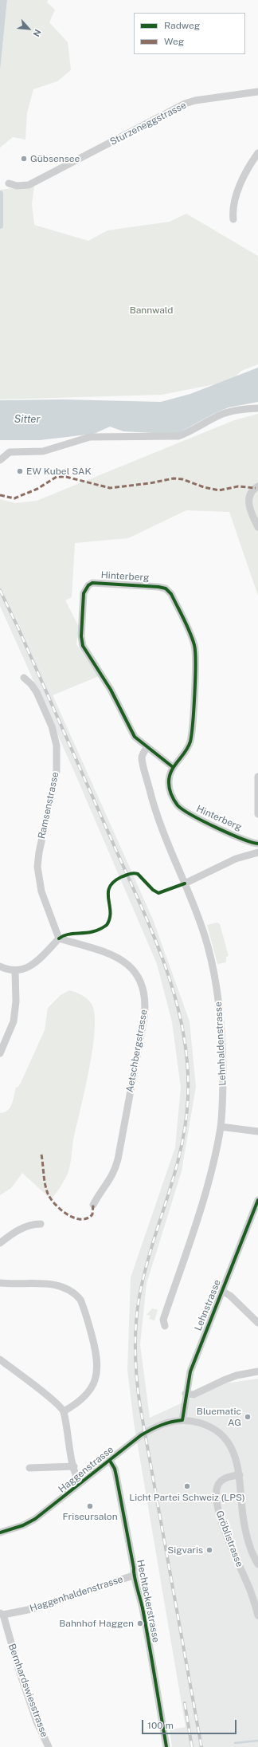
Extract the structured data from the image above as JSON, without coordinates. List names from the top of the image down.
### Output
{
  "streets": {
    "street": [
      "Sturzeneggstrasse",
      "Hinterberg",
      "Ramsenstrasse",
      "Lehnhaldenstrasse",
      "Aetschbergstrasse",
      "Lehnstrasse",
      "Haggenstrasse",
      "Gröblistrasse",
      "Haggenhaldenstrasse",
      "Hechtackerstrasse",
      "Bernhardswiesstrasse"
    ]
  },
  "crossings": [
    ["Hinterberg", "Lehnhaldenstrasse"],
    ["Ramsenstrasse", "Aetschbergstrasse"],
    ["Lehnstrasse", "Haggenstrasse"],
    ["Haggenstrasse", "Gröblistrasse"],
    ["Haggenstrasse", "Hechtackerstrasse"],
    ["Haggenhaldenstrasse", "Hechtackerstrasse"],
    ["Haggenhaldenstrasse", "Bernhardswiesstrasse"]
  ],
  "water": ["Sitter"],
  "parks": ["Bannwald"],
  "places": [
    "Gübsensee",
    "EW Kubel SAK",
    "Bluematic AG",
    "Licht Partei Schweiz (LPS)",
    "Friseursalon",
    "Sigvaris",
    "Bahnhof Haggen"
  ],
  "legend": ["Radweg", "Weg"],
  "scale_bar": "100 m",
  "north": "bottom right"
}
